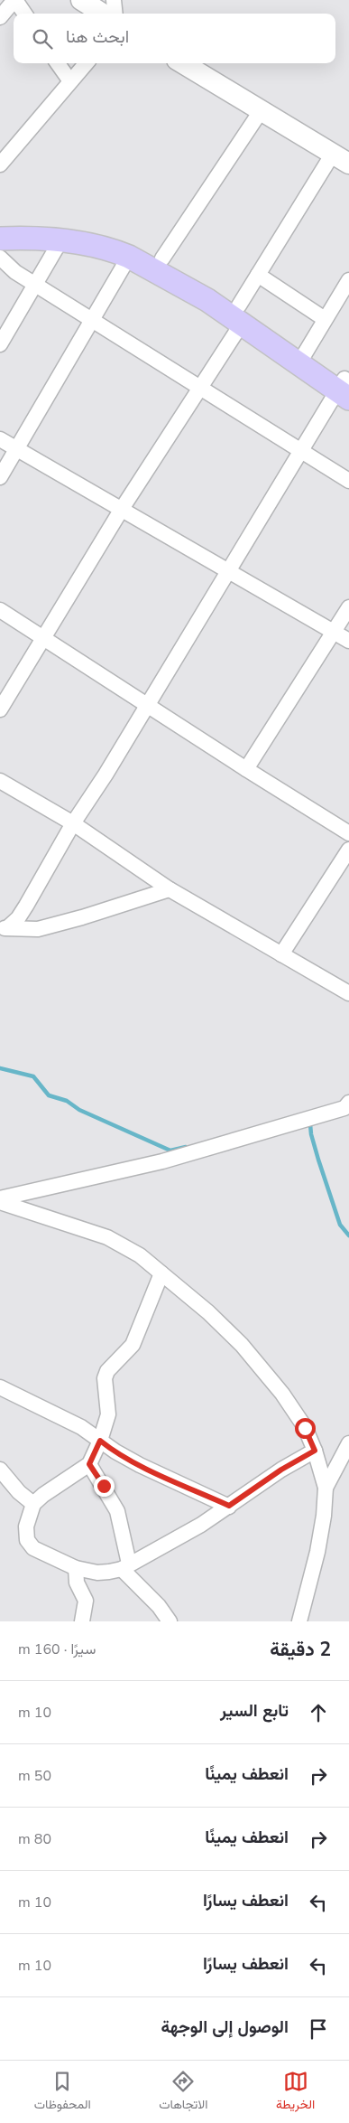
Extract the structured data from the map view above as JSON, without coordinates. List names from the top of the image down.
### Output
{
  "page": {
    "search": "ابحث هنا",
    "heading": ["2 دقيقة", "سيرًا · 160 m"],
    "list": [
      ["تابع السير", "10 m"],
      ["انعطف يمينًا", "50 m"],
      ["انعطف يمينًا", "80 m"],
      ["انعطف يسارًا", "10 m"],
      ["انعطف يسارًا", "10 m"],
      "الوصول إلى الوجهة"
    ],
    "nav": ["الخريطة", "الاتجاهات", "المحفوظات"]
  }
}
